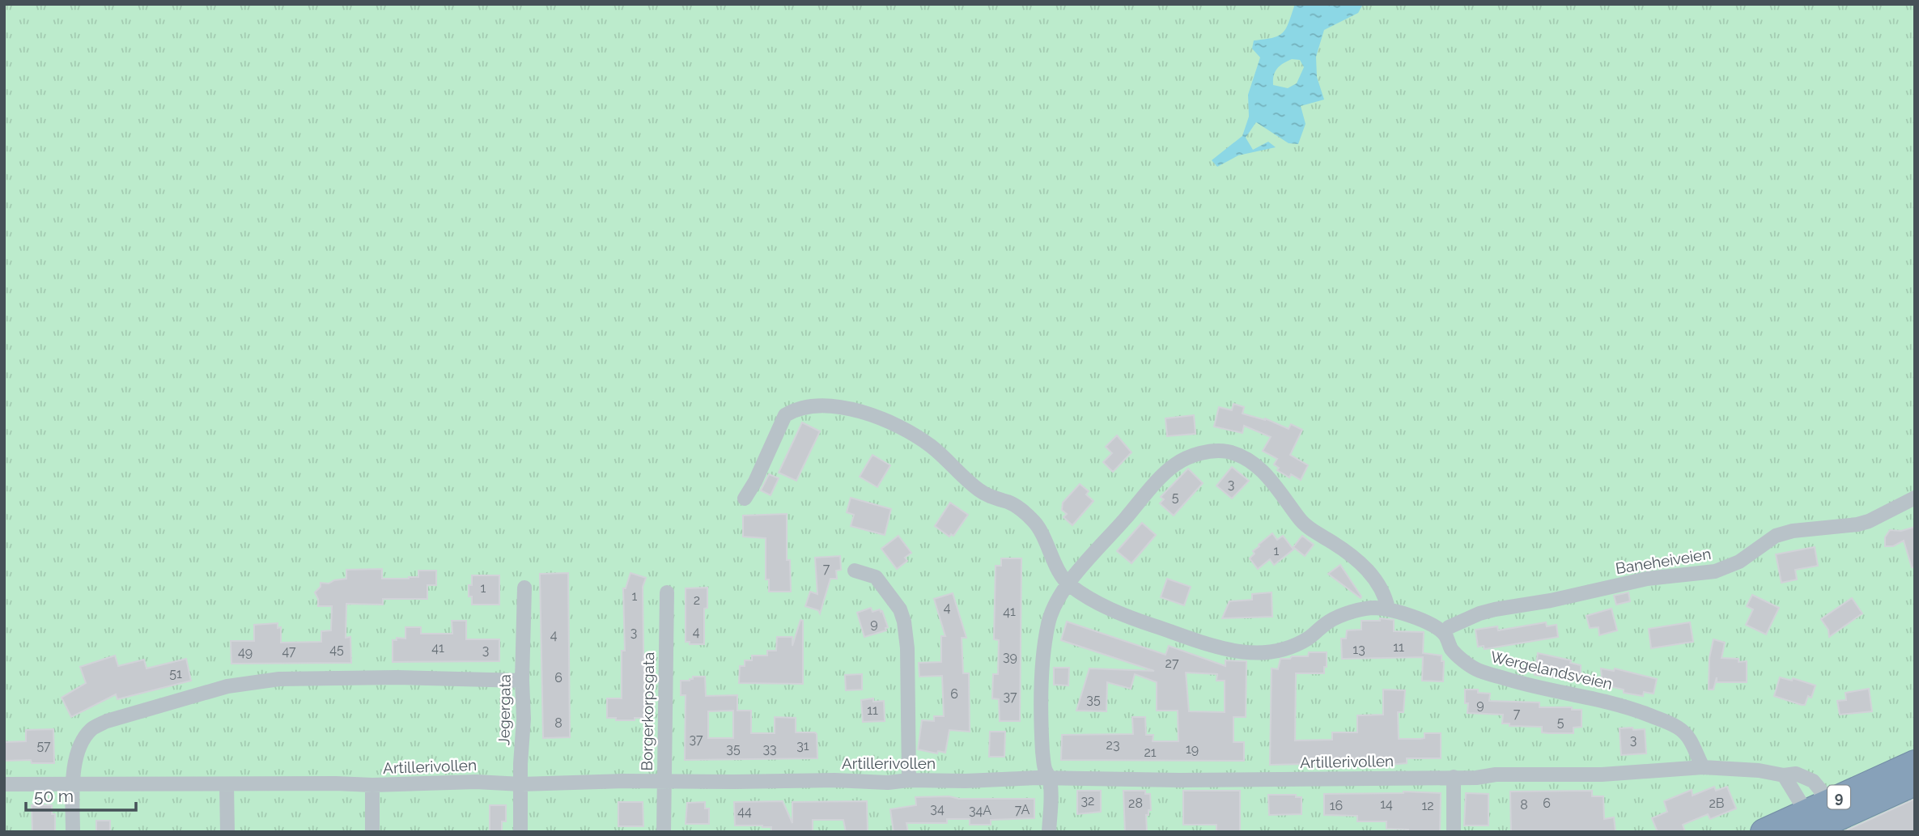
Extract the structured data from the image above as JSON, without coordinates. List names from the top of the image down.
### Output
{
  "streets": {
    "highway": ["9"],
    "street": [
      "Baneheiveien",
      "Wergelandsveien",
      "Jegergata",
      "Borgerkorpsgata",
      "Artillerivollen"
    ]
  },
  "crossings": [
    ["Baneheiveien", "Wergelandsveien"],
    ["Wergelandsveien", "Artillerivollen"],
    ["Jegergata", "Artillerivollen"],
    ["Borgerkorpsgata", "Artillerivollen"]
  ],
  "house_numbers": [
    "3",
    "5",
    "1",
    "7",
    "1",
    "1",
    "2",
    "4",
    "41",
    "9",
    "4",
    "3",
    "4",
    "11",
    "41",
    "45",
    "13",
    "3",
    "47",
    "49",
    "39",
    "27",
    "51",
    "6",
    "6",
    "37",
    "35",
    "9",
    "11",
    "7",
    "5",
    "8",
    "37",
    "3",
    "23",
    "57",
    "31",
    "35",
    "33",
    "19",
    "21",
    "32",
    "28",
    "6",
    "2B",
    "14",
    "8",
    "16",
    "12",
    "34",
    "7A",
    "34A",
    "44"
  ],
  "scale_bar": "50 m"
}
